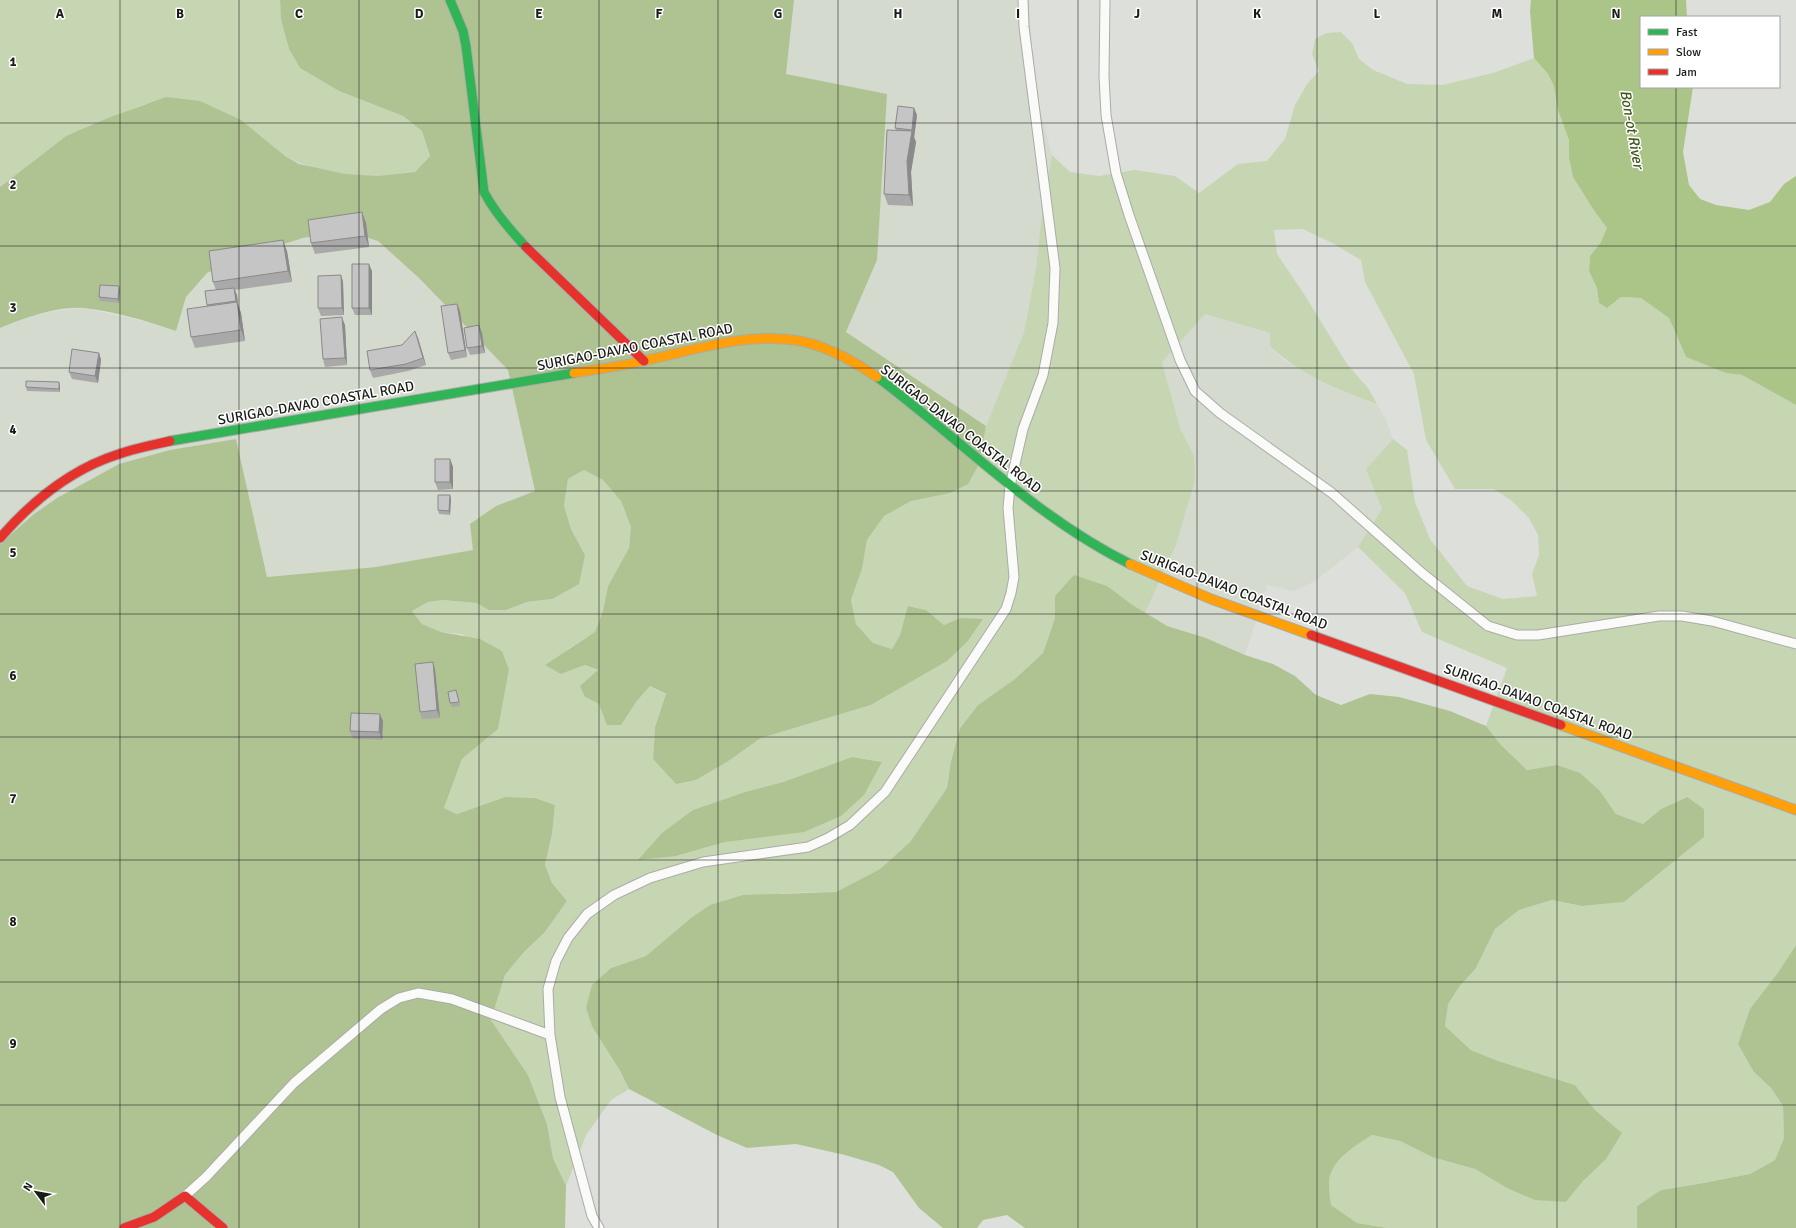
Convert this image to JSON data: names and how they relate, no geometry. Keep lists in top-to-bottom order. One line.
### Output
{"streets":{"main road":["SURIGAO-DAVAO COASTAL ROAD"]},"water":["Bon-ot River"],"legend":["Fast","Slow","Jam"],"north":"top left","grid":{"columns":["A","B","C","D","E","F","G","H","I","J","K","L","M","N"],"rows":["1","2","3","4","5","6","7","8","9"]}}
